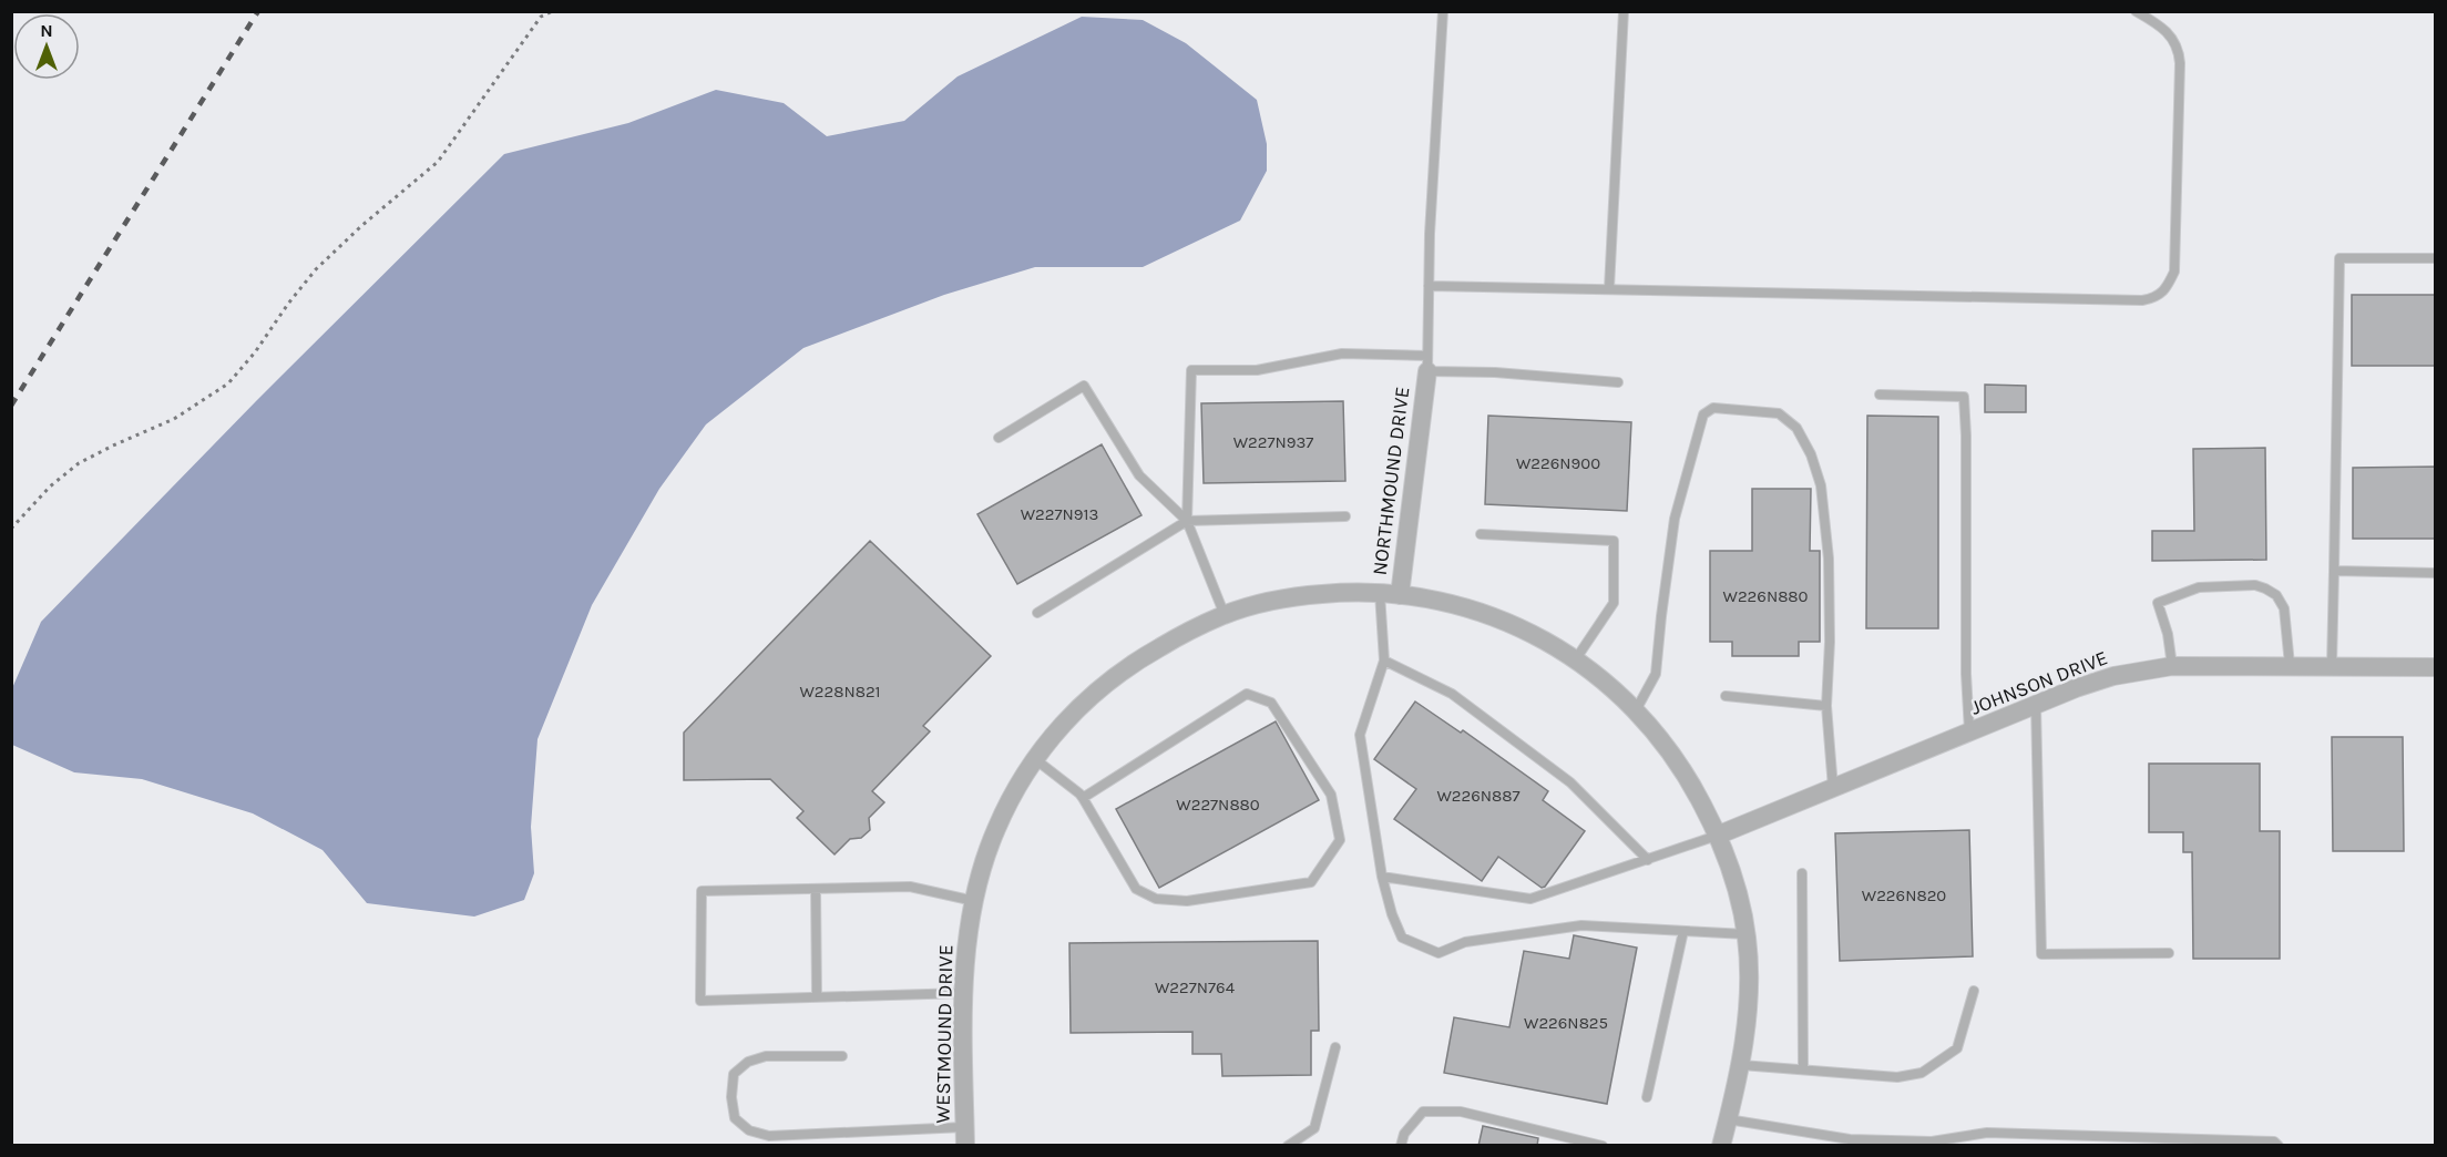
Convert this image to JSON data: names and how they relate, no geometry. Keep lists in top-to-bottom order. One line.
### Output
{"streets":{"street":["NORTHMOUND DRIVE","JOHNSON DRIVE","WESTMOUND DRIVE"]},"crossings":[["NORTHMOUND DRIVE","WESTMOUND DRIVE"],["JOHNSON DRIVE","WESTMOUND DRIVE"]],"house_numbers":["W227N937","W226N900","W227N913","W226N880","W228N821","W226N887","W227N880","W226N820","W227N764","W226N825"],"north":"top"}
